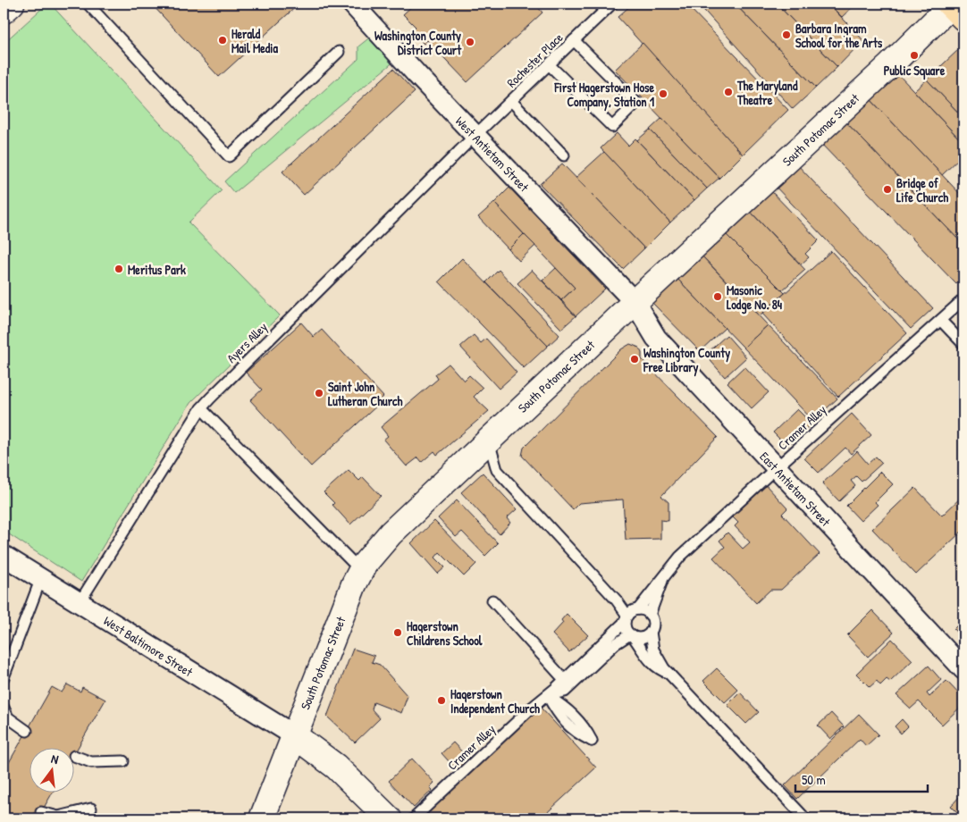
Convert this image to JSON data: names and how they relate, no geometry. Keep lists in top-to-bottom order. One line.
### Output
{"streets":{"main road":["South Potomac Street"],"street":["West Antietam Street","East Antietam Street","West Baltimore Street"],"lane":["Rochester Place","Ayers Alley","Cramer Alley"]},"crossings":[["Rochester Place","West Antietam Street"],["Rochester Place","Ayers Alley"],["South Potomac Street","West Antietam Street"],["South Potomac Street","East Antietam Street"],["South Potomac Street","West Baltimore Street"],["West Antietam Street","Ayers Alley"],["West Antietam Street","East Antietam Street"],["Ayers Alley","West Baltimore Street"],["Cramer Alley","East Antietam Street"]],"places":["Barbara Ingram School for the Arts","Herald Mail Media","Washington County District Court","Public Square","The Maryland Theatre","First Hagerstown Hose Company, Station 1","Bridge of Life Church","Meritus Park","Masonic Lodge No. 84","Washington County Free Library","Saint John Lutheran Church","Hagerstown Childrens School","Hagerstown Independent Church"],"scale_bar":"50 m","north":"top"}
